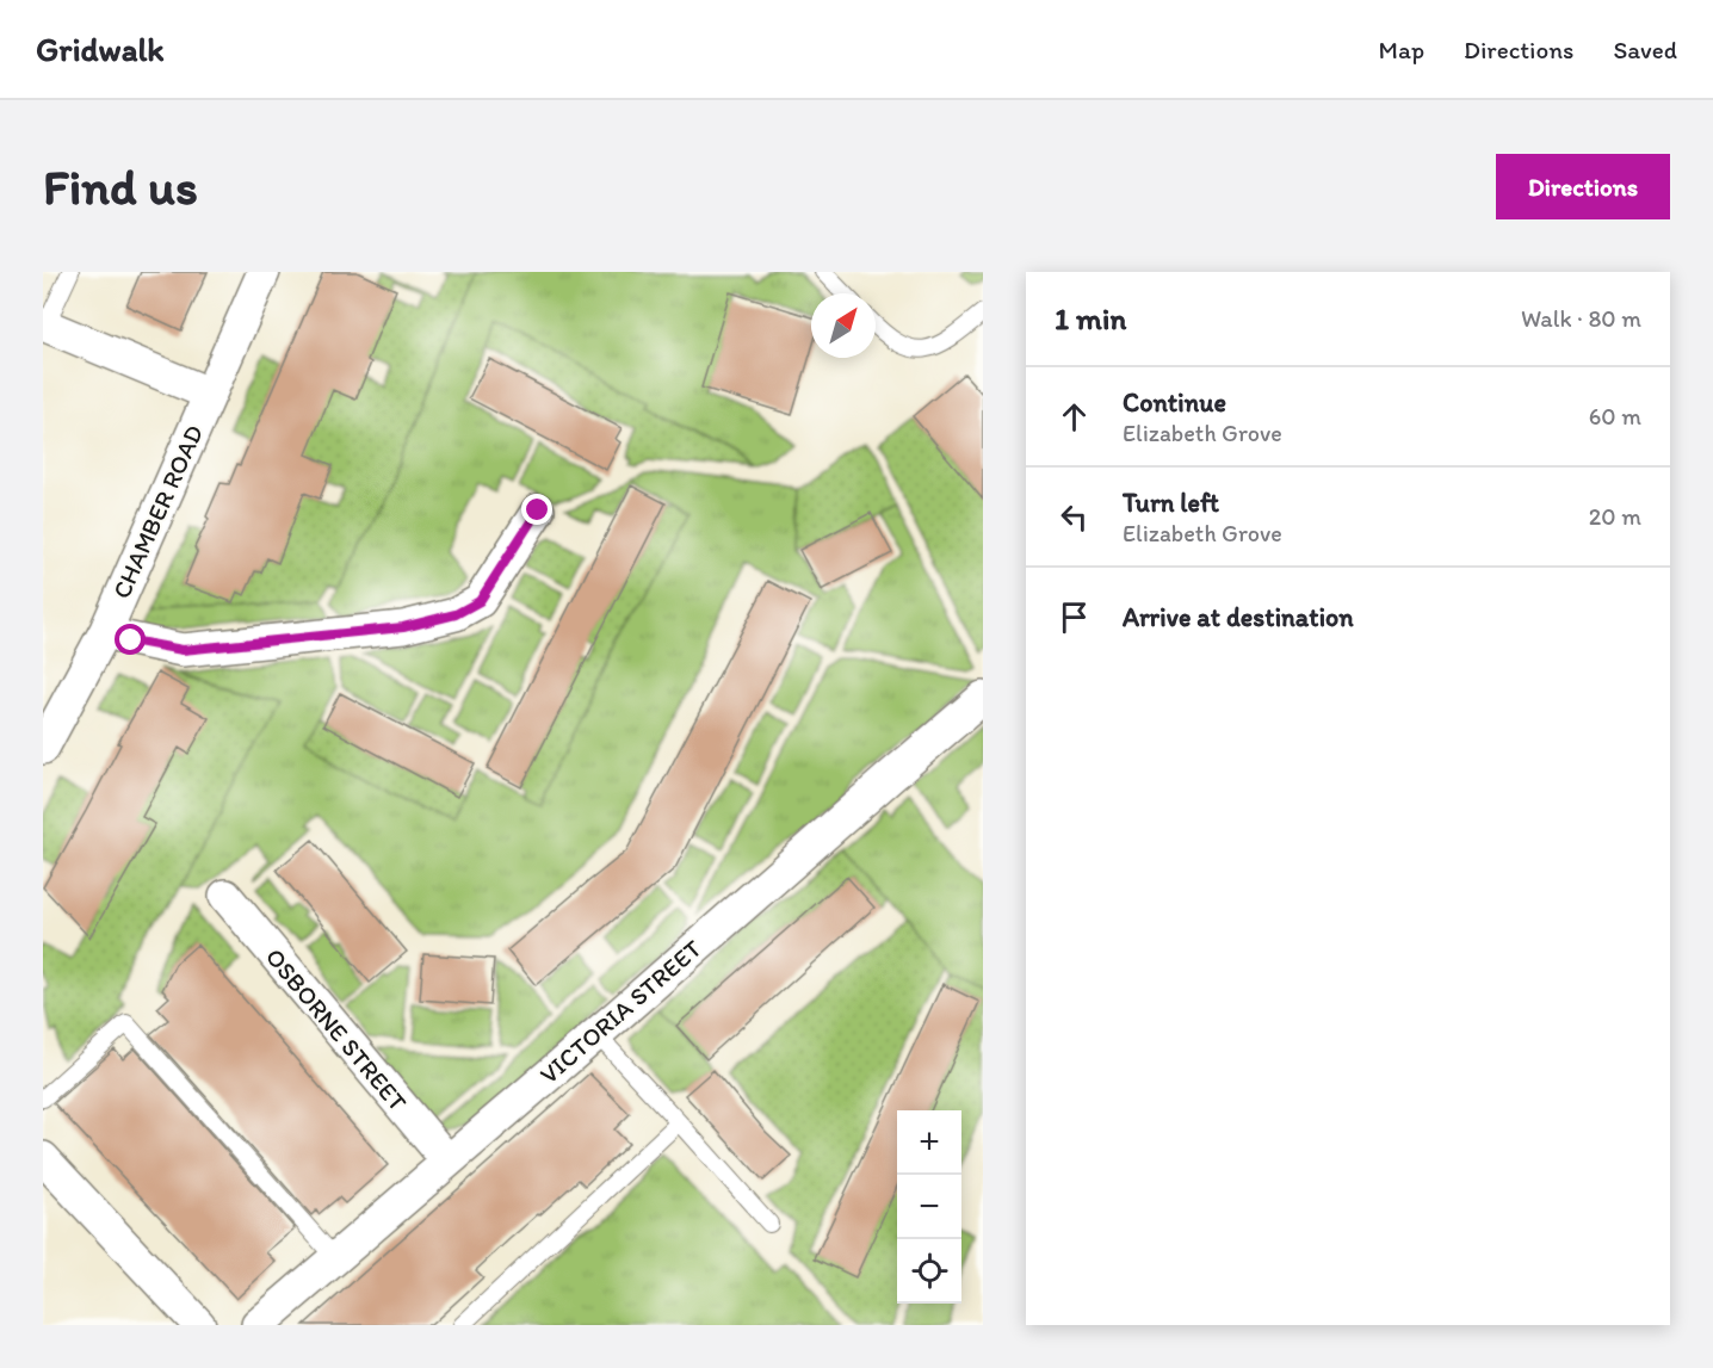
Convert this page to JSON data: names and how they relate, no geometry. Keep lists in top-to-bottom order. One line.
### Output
{"streets":{"street":["CHAMBER ROAD","VICTORIA STREET","OSBORNE STREET"]},"crossings":[["VICTORIA STREET","OSBORNE STREET"]],"north":"top right","page":{"header":"Gridwalk","nav":["Map","Directions","Saved"],"buttons":"Directions","title":"Find us","heading":["1 min","Walk · 80 m"],"list":[["Continue","Elizabeth Grove","60 m"],["Turn left","Elizabeth Grove","20 m"],"Arrive at destination"],"map_buttons":["+","−"]}}
